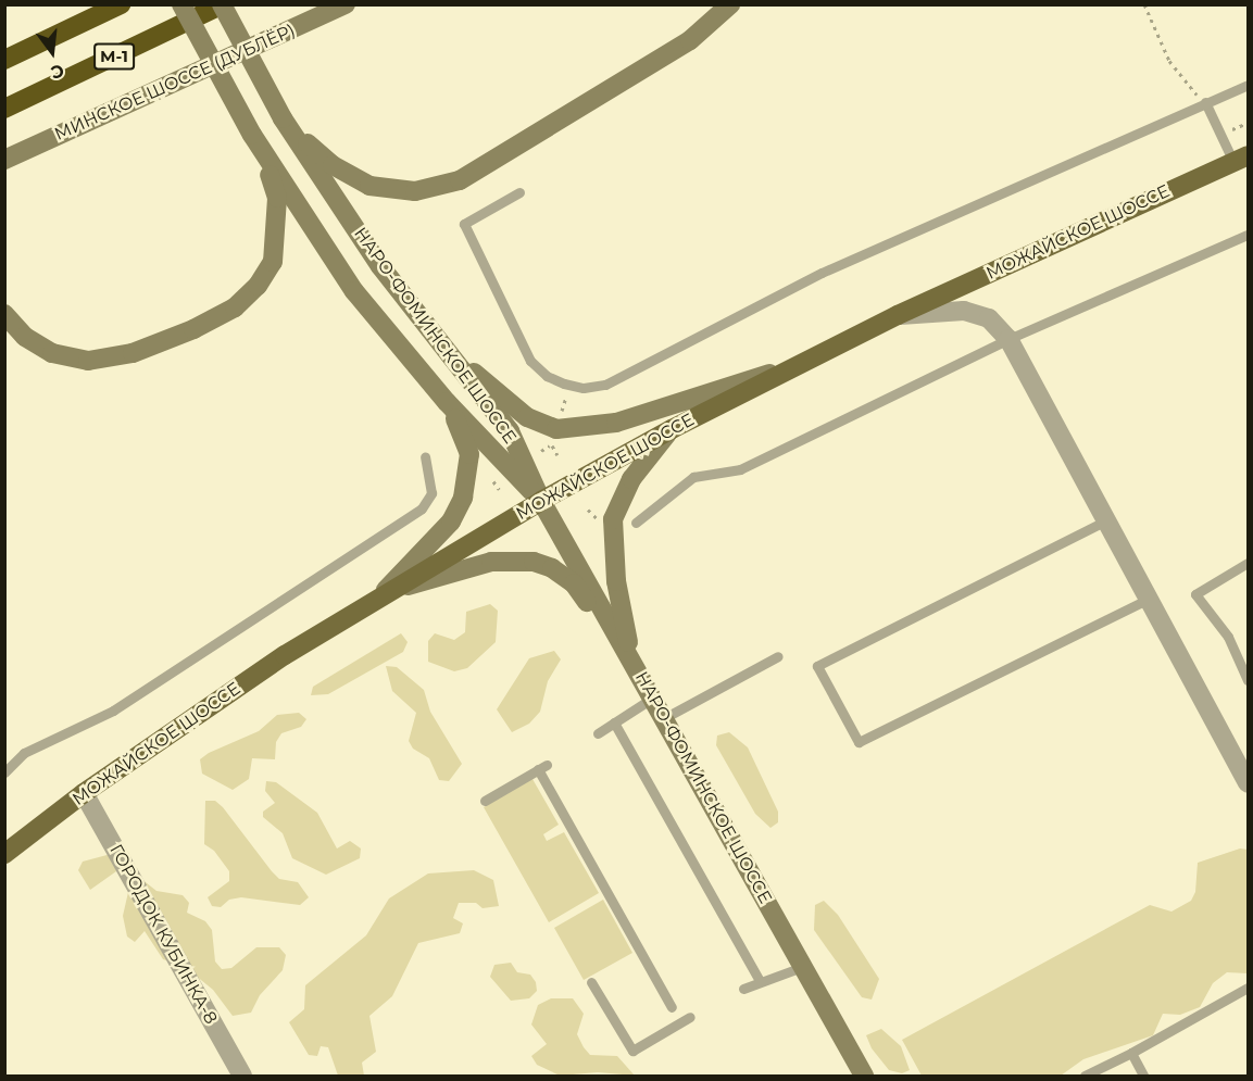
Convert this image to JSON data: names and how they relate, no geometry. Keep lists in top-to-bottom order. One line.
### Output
{"streets":{"highway":["М-1"],"main road":["МИНСКОЕ ШОССЕ (ДУБЛЁР)","МОЖАЙСКОЕ ШОССЕ","НАРО-ФОМИНСКОЕ ШОССЕ"],"street":["ГОРОДОК КУБИНКА-8"]},"crossings":[["М-1","НАРО-ФОМИНСКОЕ ШОССЕ"],["МОЖАЙСКОЕ ШОССЕ","НАРО-ФОМИНСКОЕ ШОССЕ"],["МОЖАЙСКОЕ ШОССЕ","ГОРОДОК КУБИНКА-8"]],"north":"bottom"}
